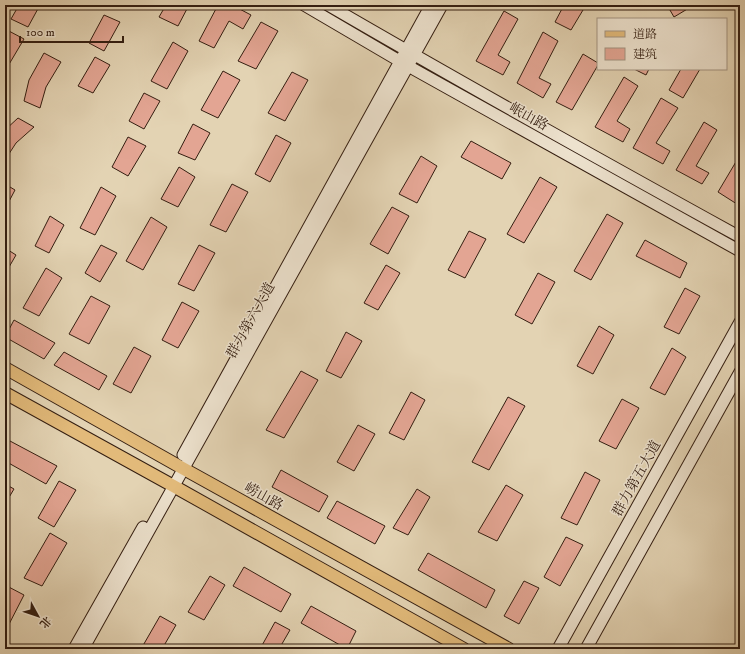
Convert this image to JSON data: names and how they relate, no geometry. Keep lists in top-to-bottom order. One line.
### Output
{"streets":{"main road":["岷山路","群力第六大道","群力第五大道","崂山路"]},"crossings":[["岷山路","群力第六大道"],["群力第六大道","崂山路"]],"legend":["道路","建筑"],"scale_bar":"100 m","north":"bottom right"}
